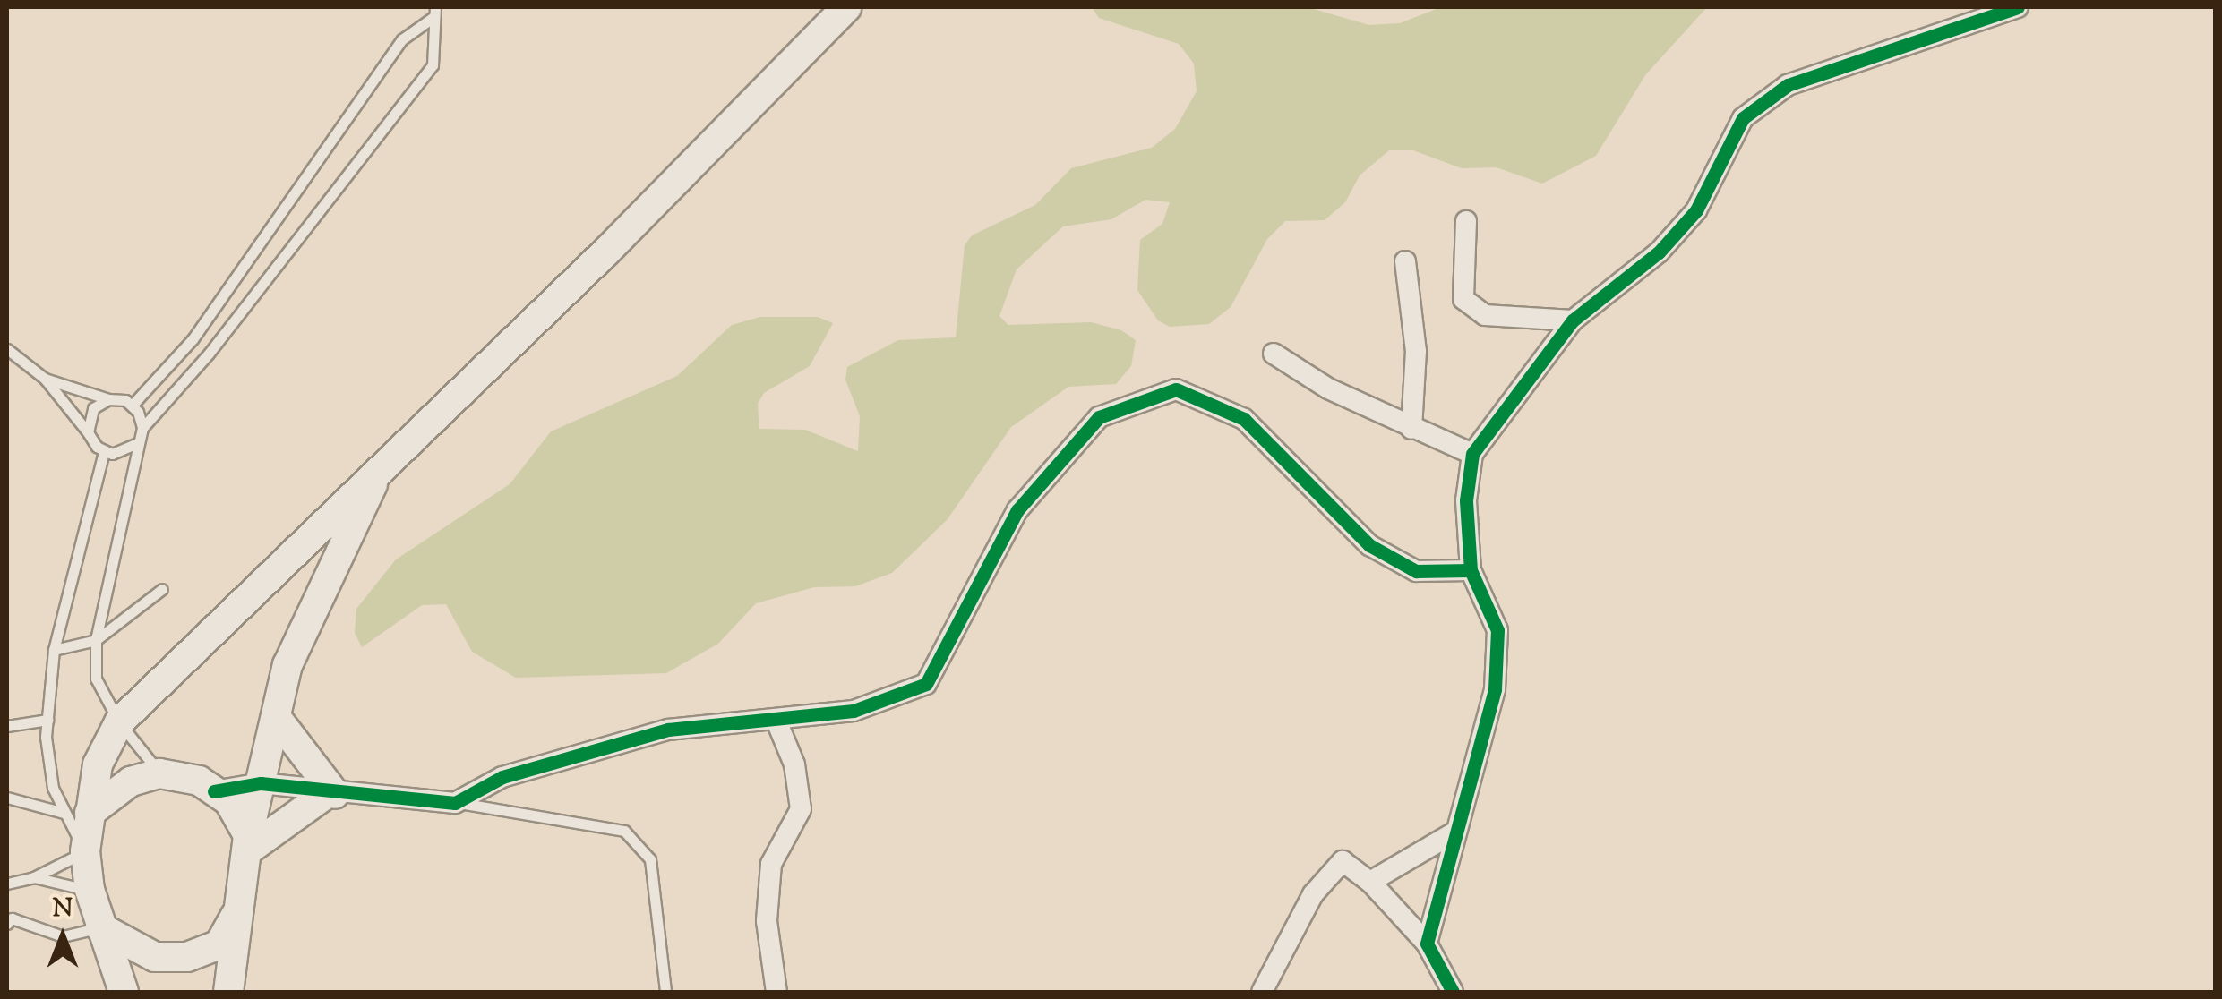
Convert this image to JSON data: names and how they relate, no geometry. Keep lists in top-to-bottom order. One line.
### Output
{"north":"top"}
